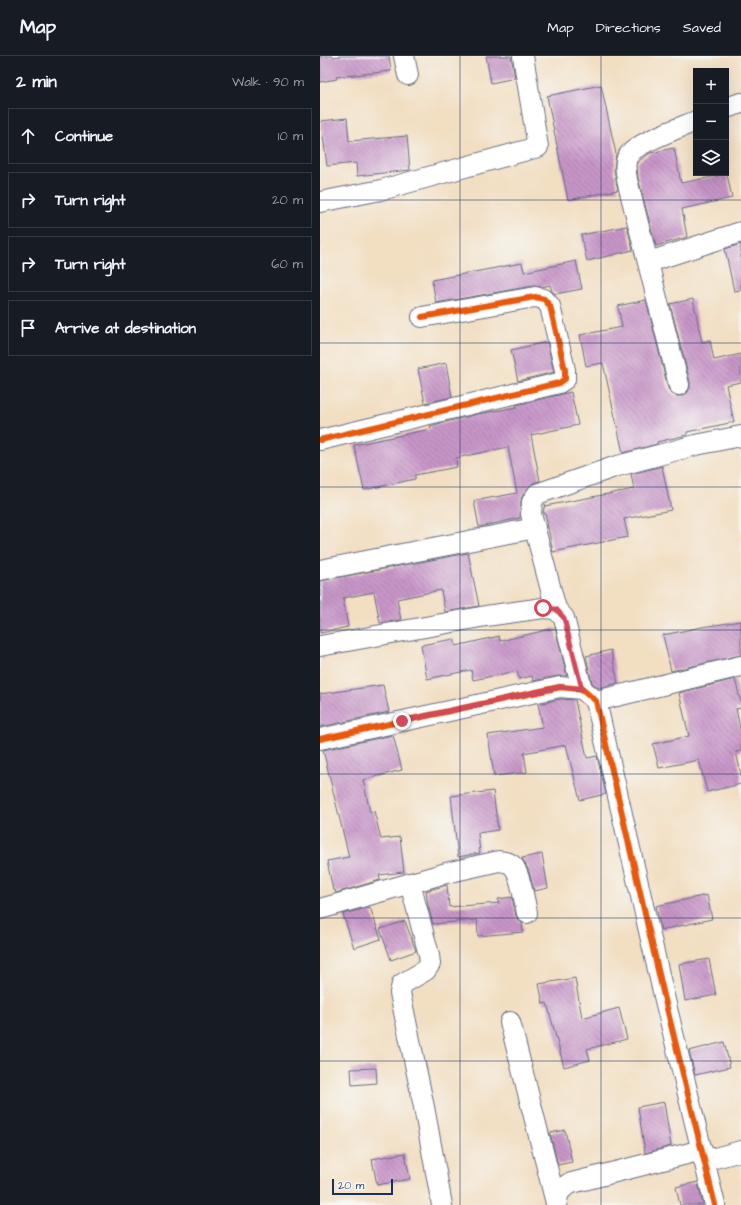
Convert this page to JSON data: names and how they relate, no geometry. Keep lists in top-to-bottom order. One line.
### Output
{"scale_bar":"20 m","page":{"header":"Map","nav":["Map","Directions","Saved"],"heading":["2 min","Walk · 90 m"],"map_buttons":["+","−"],"list":[["Continue","10 m"],["Turn right","20 m"],["Turn right","60 m"],"Arrive at destination"],"scale":"20 m"}}
